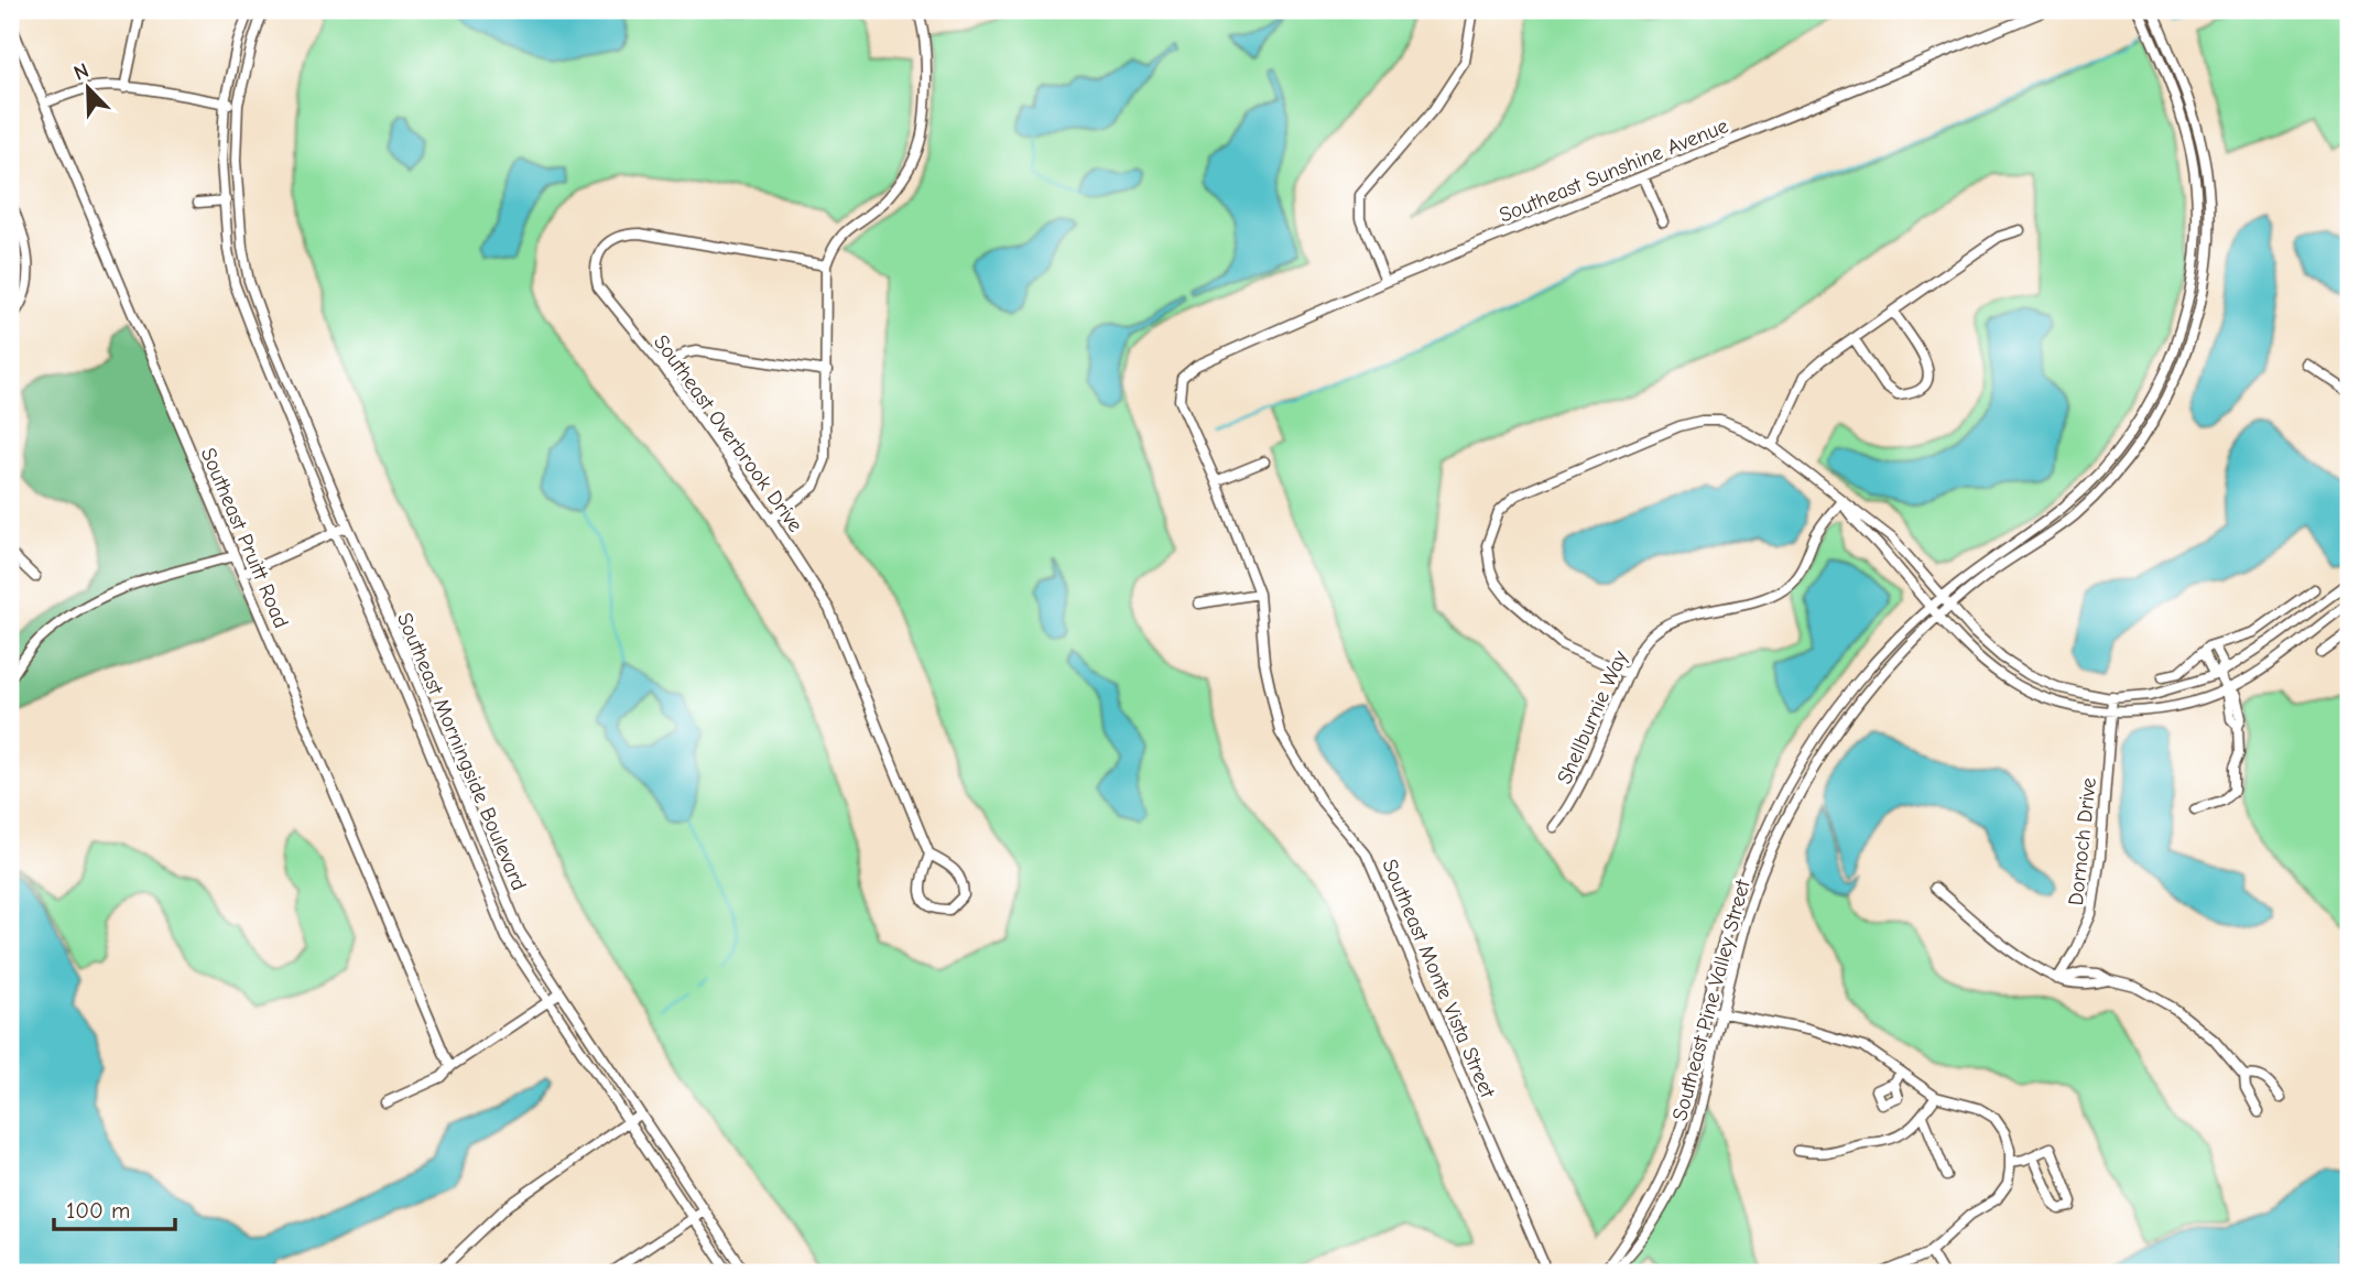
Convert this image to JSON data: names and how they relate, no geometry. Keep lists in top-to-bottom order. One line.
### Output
{"streets":{"street":["Southeast Sunshine Avenue","Southeast Overbrook Drive","Southeast Pruitt Road","Shellburnie Way","Southeast Morningside Boulevard","Dornoch Drive","Southeast Monte Vista Street","Southeast Pine Valley Street"]},"crossings":[["Southeast Sunshine Avenue","Southeast Monte Vista Street"]],"scale_bar":"100 m","north":"top left"}
